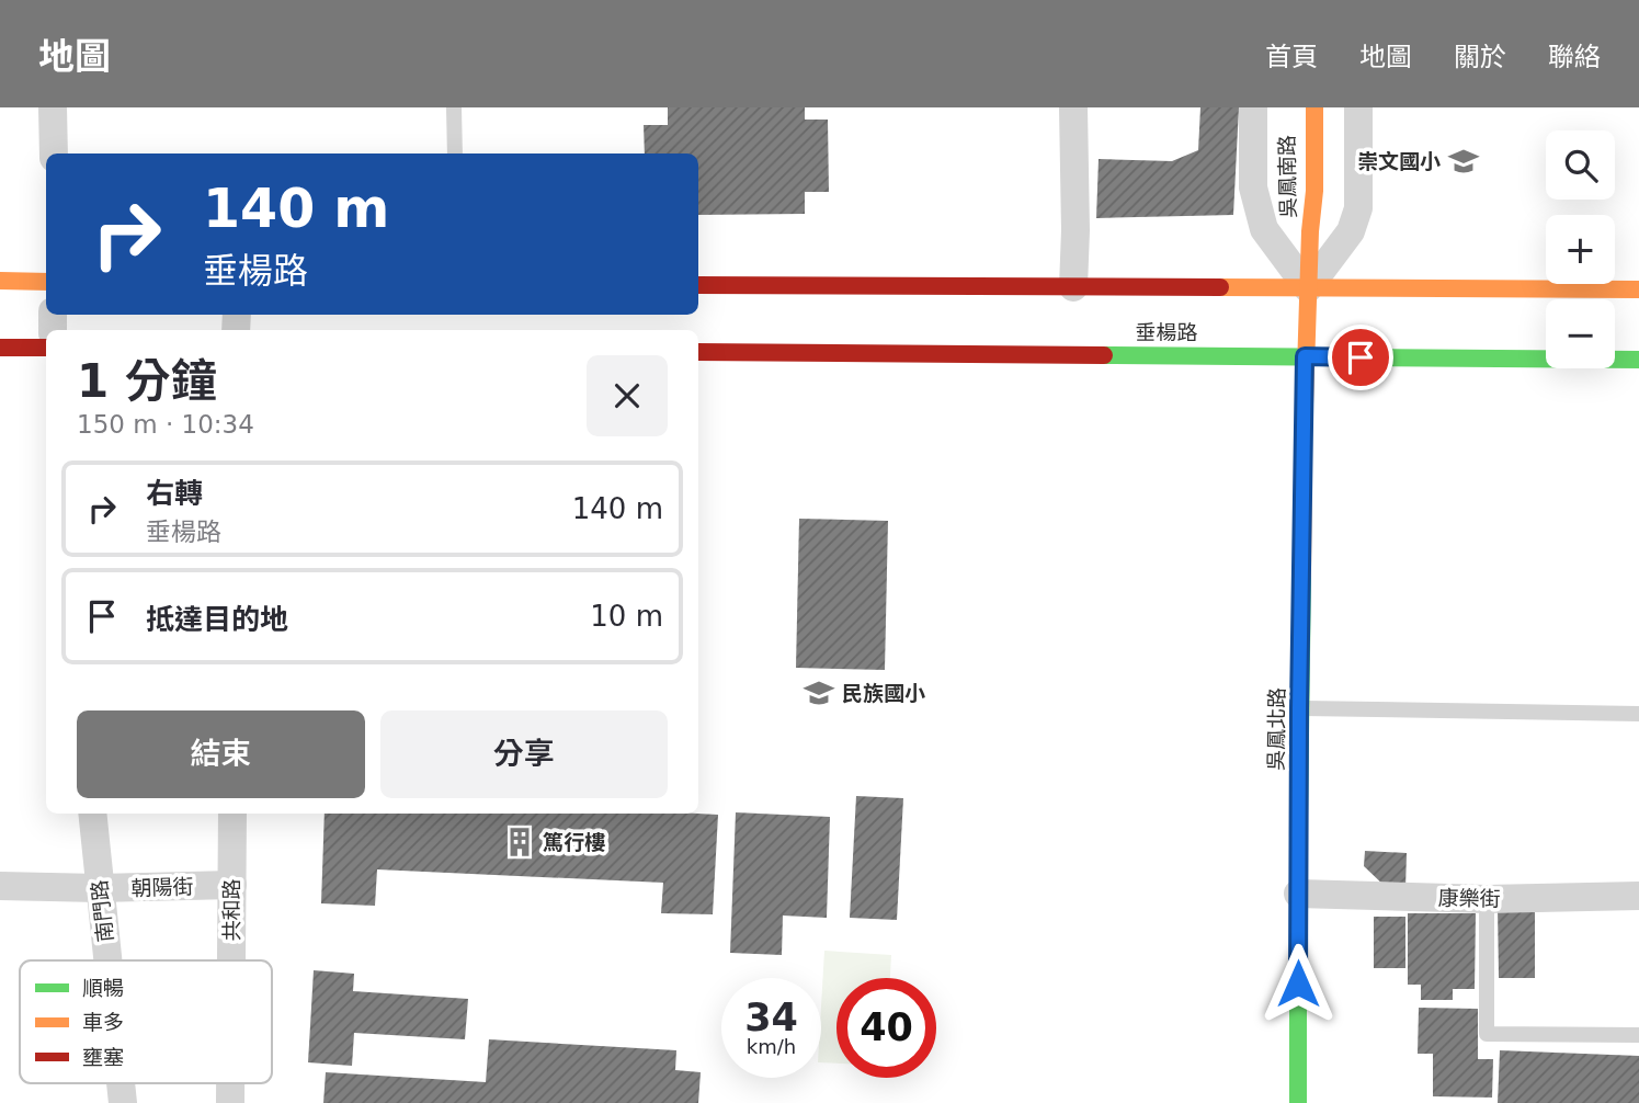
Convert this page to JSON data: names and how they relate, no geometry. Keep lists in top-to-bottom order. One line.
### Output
{"streets":{"street":["吳鳳南路","垂楊路","吳鳳北路","朝陽街","康樂街","共和路","南門路"]},"crossings":[["吳鳳南路","吳鳳北路"],["垂楊路","吳鳳北路"],["吳鳳北路","康樂街"],["朝陽街","共和路"],["朝陽街","南門路"]],"places":{"school or university":["崇文國小","民族國小"],"building":["篤行樓"]},"legend":["順暢","車多","壅塞"],"page":{"header":"地圖","nav":["首頁","地圖","關於","聯絡"],"map_buttons":["+","−"],"turn":["140 m","垂楊路"],"heading":["1 分鐘","150 m · 10:34"],"list":[{"name":"右轉","note":"垂楊路","value":"140 m"},{"name":"抵達目的地","value":"10 m"}],"buttons":["結束","分享"],"speed":"34 km/h","limit":"40"}}
